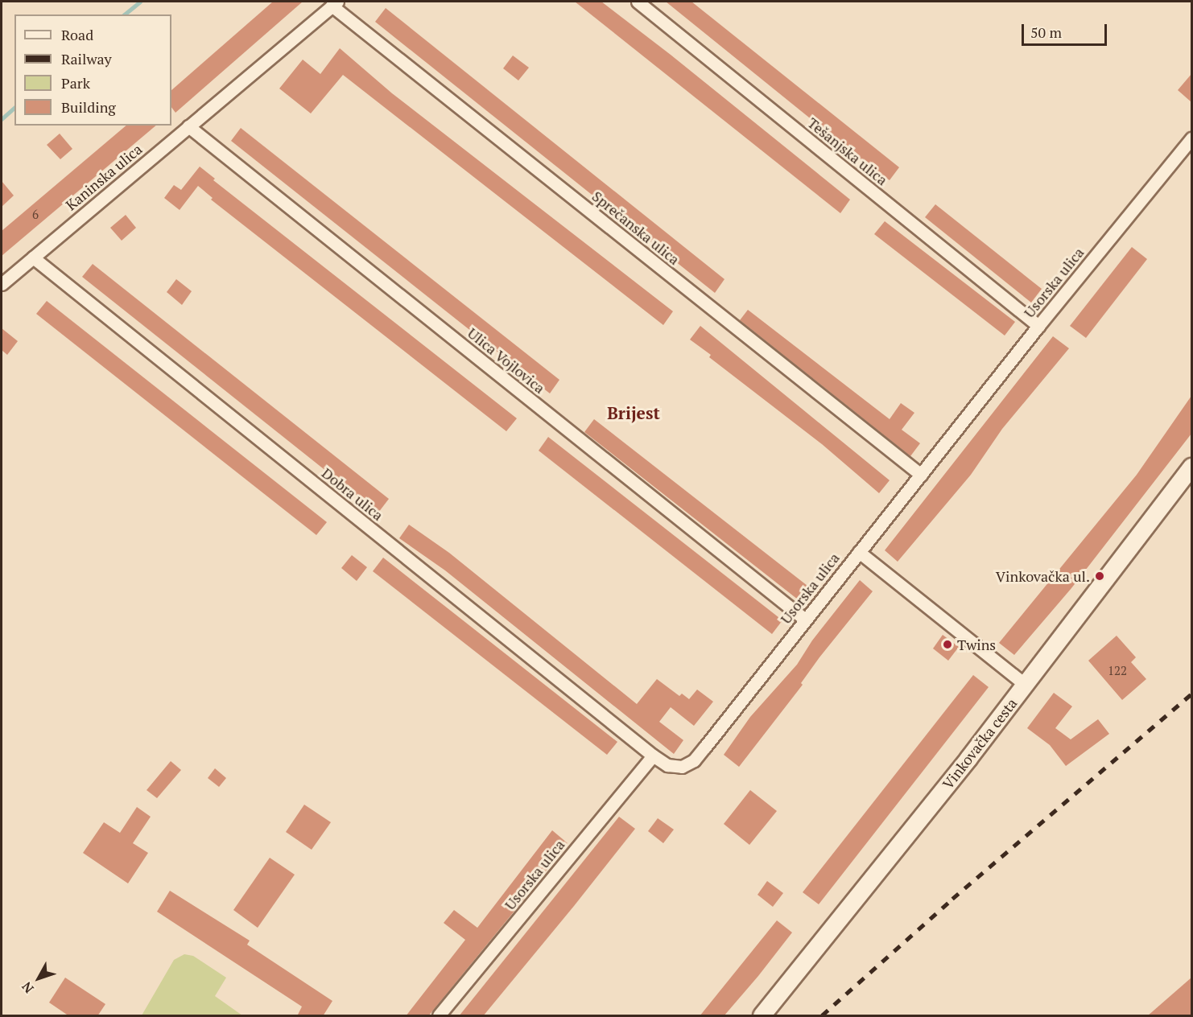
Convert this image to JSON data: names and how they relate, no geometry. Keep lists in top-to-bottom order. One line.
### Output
{"streets":{"main road":["Vinkovačka cesta"],"street":["Tešanjska ulica","Kaninska ulica","Sprečanska ulica","Usorska ulica","Ulica Vojlovica","Dobra ulica"]},"crossings":[["Tešanjska ulica","Usorska ulica"],["Kaninska ulica","Sprečanska ulica"],["Kaninska ulica","Ulica Vojlovica"],["Kaninska ulica","Dobra ulica"],["Sprečanska ulica","Usorska ulica"],["Usorska ulica","Ulica Vojlovica"],["Usorska ulica","Dobra ulica"]],"districts":["Brijest"],"places":["Vinkovačka ul.","Twins"],"house_numbers":["6","122"],"legend":["Road","Railway","Park","Building"],"scale_bar":"50 m","north":"bottom left"}
